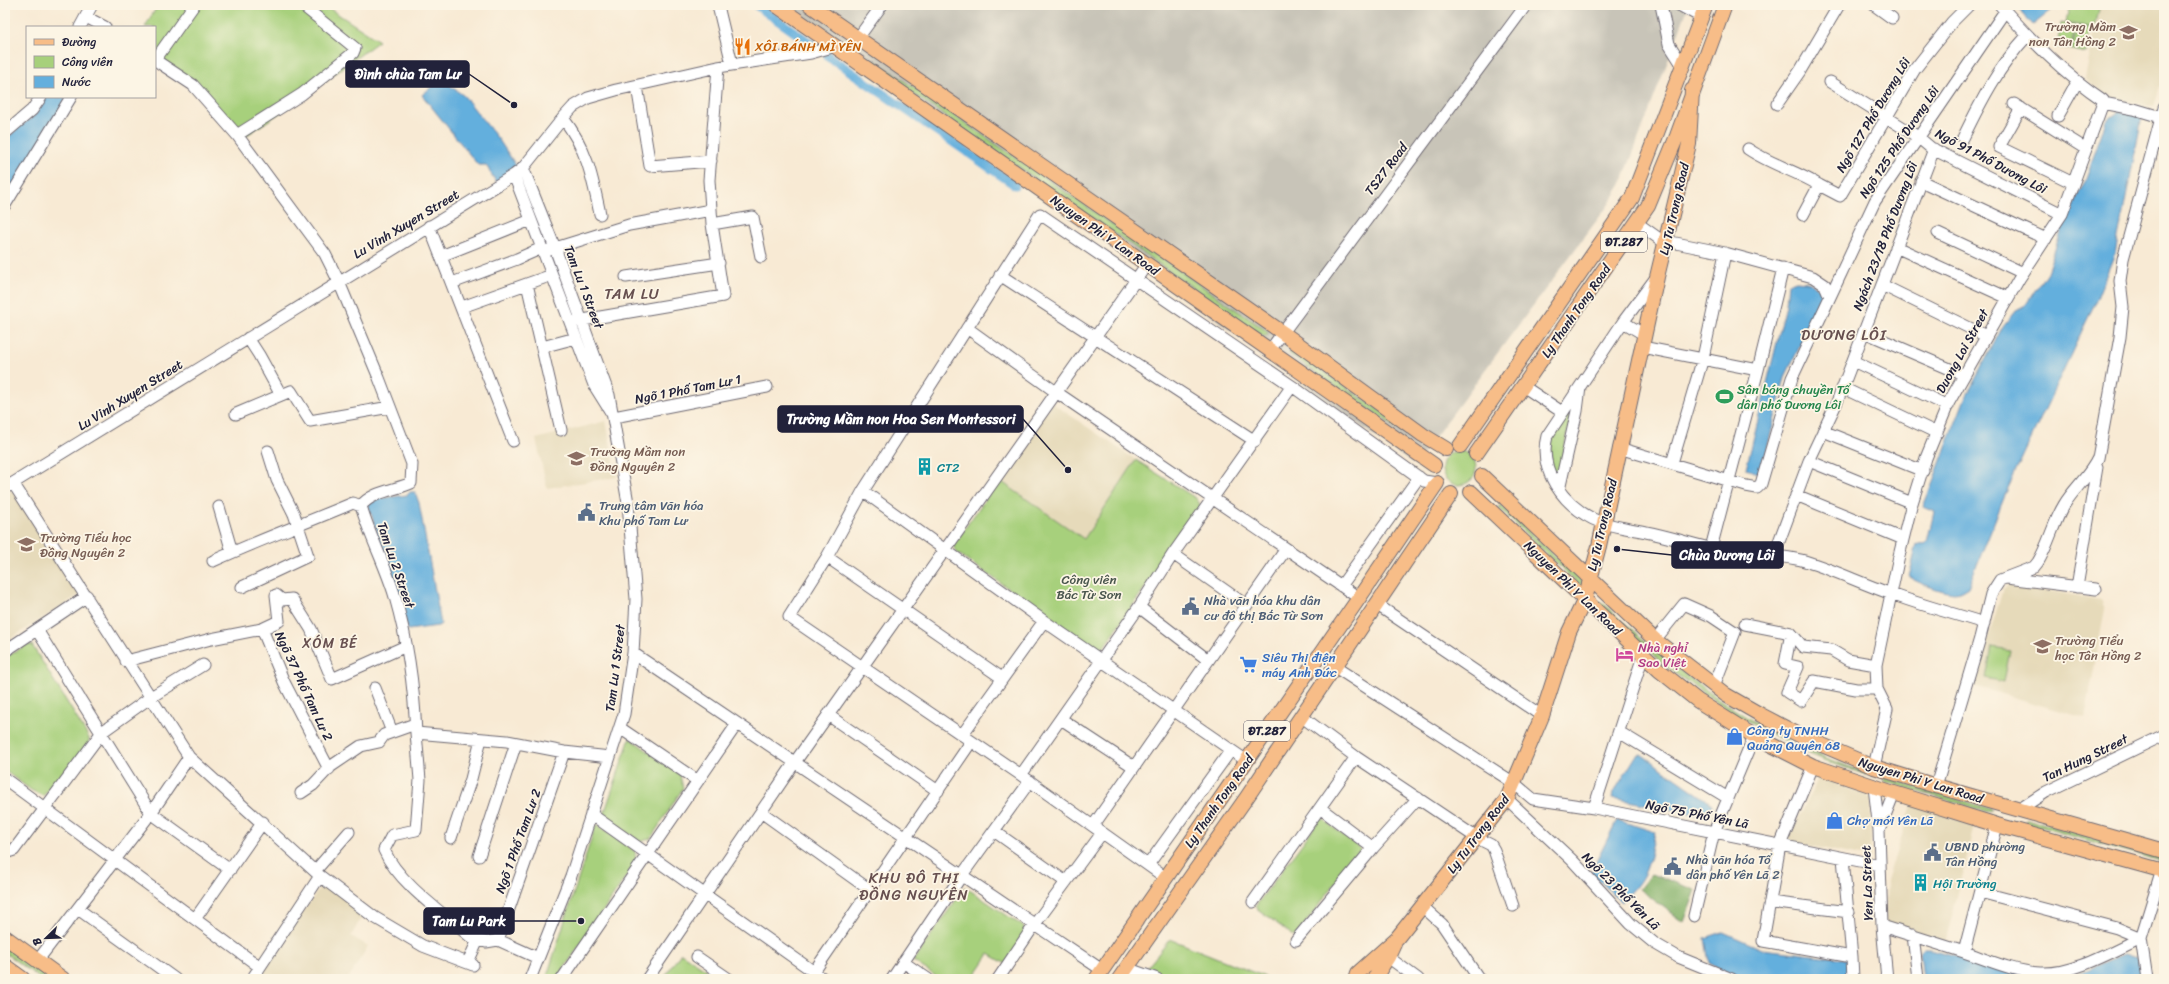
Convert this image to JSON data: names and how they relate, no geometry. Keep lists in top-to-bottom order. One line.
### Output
{"streets":{"main road":["Ly Tu Trong Road","Nguyen Phi Y Lan Road","ĐT.287","Ly Thanh Tong Road"],"street":["Ngõ 127 Phố Dương Lôi","Ngõ 125 Phố Dương Lôi","Ngõ 91 Phố Dương Lôi","TS27 Road","Lu Vinh Xuyen Street","Ngách 23/18 Phố Dương Lôi","Tam Lu 1 Street","Duong Loi Street","Ngõ 1 Phố Tam Lư 1","Tam Lu 2 Street","Ngõ 37 Phố Tam Lư 2","Tan Hung Street","Ngõ 75 Phố Yên Lã","Ngõ 1 Phố Tam Lư 2","Yen La Street","Ngõ 23 Phố Yên Lã"]},"crossings":[["Ngõ 127 Phố Dương Lôi","Ngõ 91 Phố Dương Lôi"],["Ngõ 125 Phố Dương Lôi","Ngõ 91 Phố Dương Lôi"],["Ngõ 91 Phố Dương Lôi","Ngách 23/18 Phố Dương Lôi"],["Ngõ 91 Phố Dương Lôi","Duong Loi Street"],["TS27 Road","Nguyen Phi Y Lan Road"],["Ly Tu Trong Road","Nguyen Phi Y Lan Road"],["Ly Tu Trong Road","Ly Thanh Tong Road"],["Ly Tu Trong Road","Ngõ 75 Phố Yên Lã"],["Ly Tu Trong Road","Ngõ 23 Phố Yên Lã"],["Lu Vinh Xuyen Street","Nguyen Phi Y Lan Road"],["Lu Vinh Xuyen Street","Tam Lu 1 Street"],["Nguyen Phi Y Lan Road","Ly Thanh Tong Road"],["Nguyen Phi Y Lan Road","Duong Loi Street"],["Nguyen Phi Y Lan Road","Tan Hung Street"],["Nguyen Phi Y Lan Road","Yen La Street"],["Tam Lu 1 Street","Ngõ 1 Phố Tam Lư 1"],["Ly Thanh Tong Road","Ngõ 75 Phố Yên Lã"],["Tam Lu 2 Street","Ngõ 37 Phố Tam Lư 2"],["Ngõ 75 Phố Yên Lã","Yen La Street"]],"districts":["TAM LU","DƯƠNG LÔI","XÓM BÉ","KHU ĐÔ THỊ ĐỒNG NGUYÊN"],"parks":["Công viên Bắc Từ Sơn"],"places":{"school or university":["Trường Mầm non Tân Hồng 2","Trường Mầm non Đồng Nguyên 2","Trường Tiểu học Đồng Nguyên 2","Trường Tiểu học Tân Hồng 2"],"restaurant":["XÔI BÁNH MÌ YÊN"],"other":["Đình chùa Tam Lư","Trường Mầm non Hoa Sen Montessori","Chùa Dương Lôi","Tam Lu Park"],"sports":["Sân bóng chuyền Tổ dân phố Dương Lôi"],"building":["CT2","Hội Trường"],"public building":["Trung tâm Văn hóa Khu phố Tam Lư","Nhà văn hóa khu dân cư đô thị Bắc Từ Sơn","UBND phường Tân Hồng","Nhà văn hóa Tổ dân phố Yên Lã 2"],"hotel":["Nhà nghỉ Sao Việt"],"supermarket":["Siêu Thị điện máy Anh Đức"],"shop":["Công ty TNHH Quảng Quyên 68","Chợ mới Yên Lã"]},"legend":["Đường","Công viên","Nước"],"north":"bottom left"}
